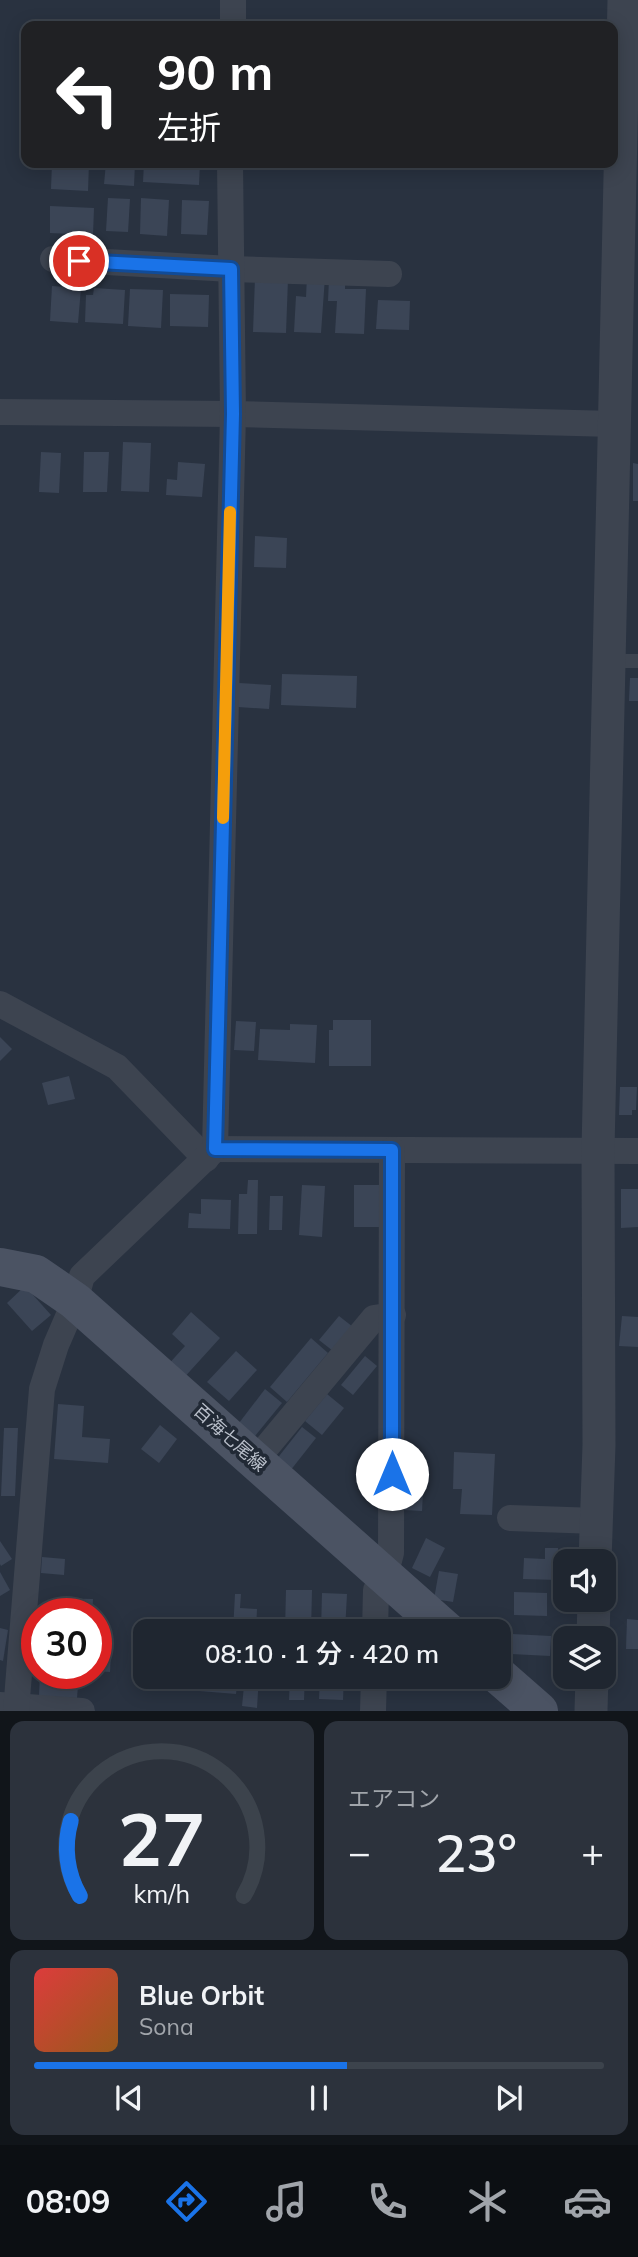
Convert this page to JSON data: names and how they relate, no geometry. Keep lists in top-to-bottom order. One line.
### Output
{"streets":{"main road":["百海七尾線"]},"page":{"turn":["90 m","左折"],"limit":"30","trip":"08:10 · 1 分 · 420 m","tile":"エアコン","heat":["−","23°","+"],"song":["Blue Orbit","Sona"],"tabs":"08:09","gauge":["27","km/h"]}}
